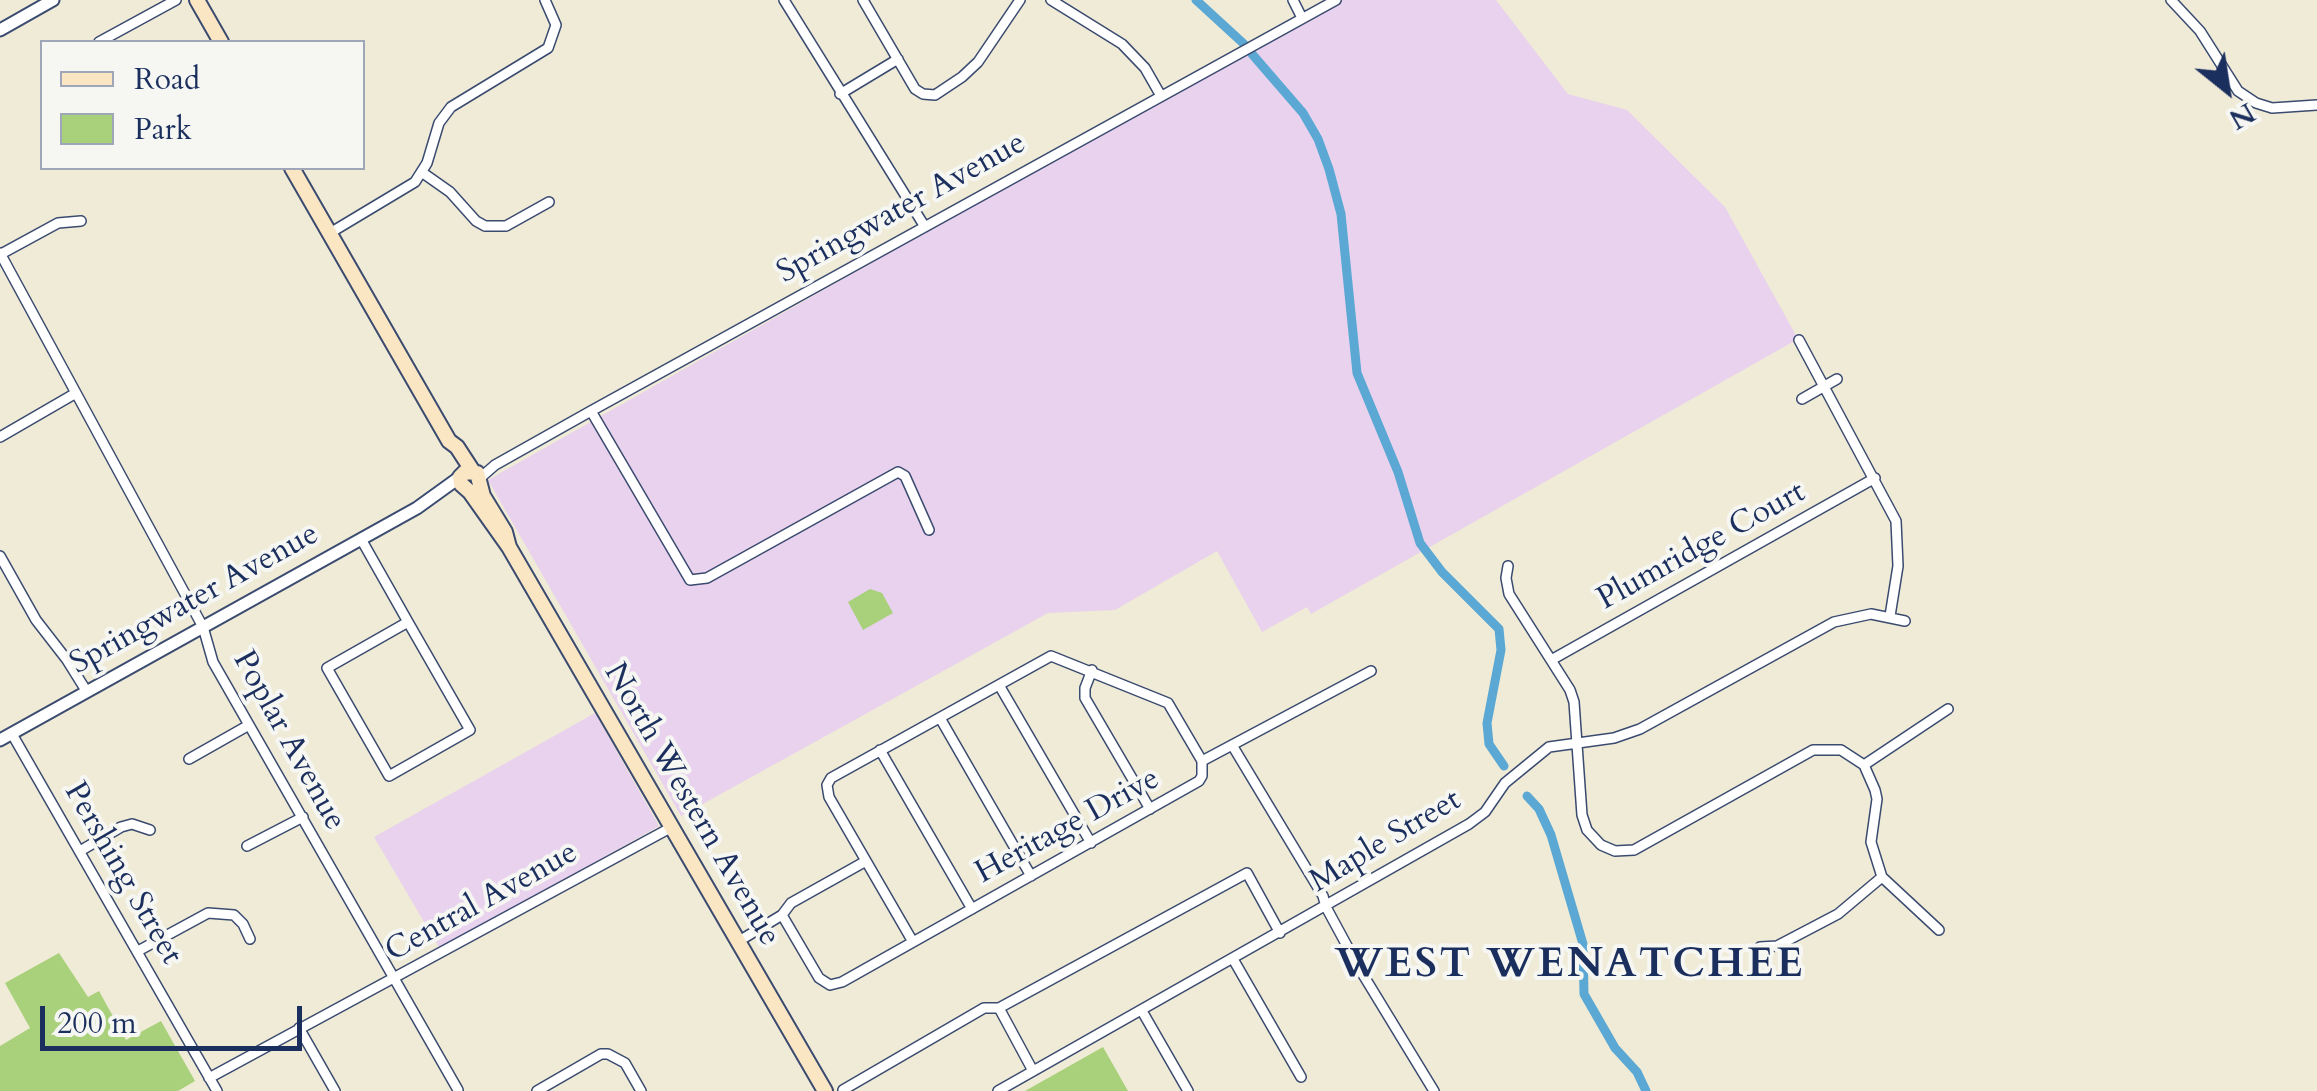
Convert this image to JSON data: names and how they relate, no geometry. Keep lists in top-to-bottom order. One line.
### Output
{"streets":{"main road":["North Western Avenue"],"street":["Springwater Avenue","Plumridge Court","Poplar Avenue","Heritage Drive","Maple Street","Pershing Street","Central Avenue"]},"crossings":[["Springwater Avenue","Poplar Avenue"],["Springwater Avenue","North Western Avenue"],["Springwater Avenue","Pershing Street"],["Poplar Avenue","Central Avenue"],["North Western Avenue","Central Avenue"],["Pershing Street","Central Avenue"]],"districts":["WEST WENATCHEE"],"legend":["Road","Park"],"scale_bar":"200 m","north":"bottom right"}
